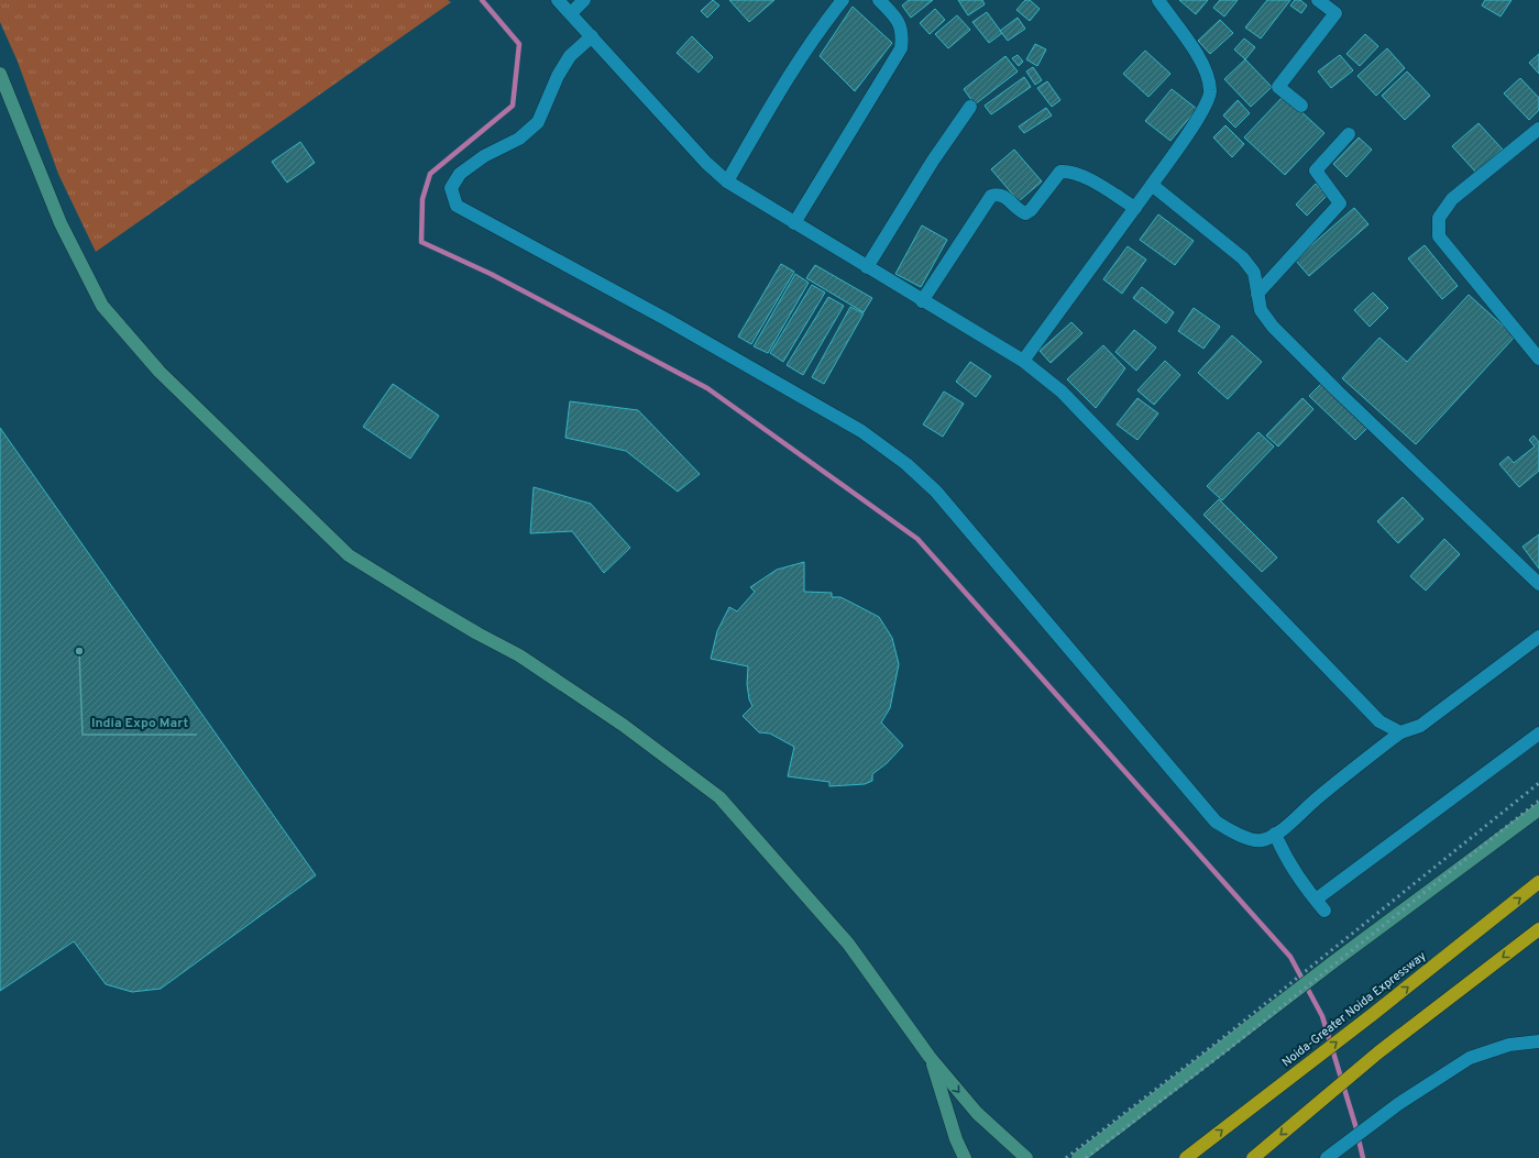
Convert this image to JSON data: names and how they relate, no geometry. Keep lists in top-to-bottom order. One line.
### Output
{"streets":{"highway":["Noida-Greater Noida Expressway"]},"places":["India Expo Mart"]}
